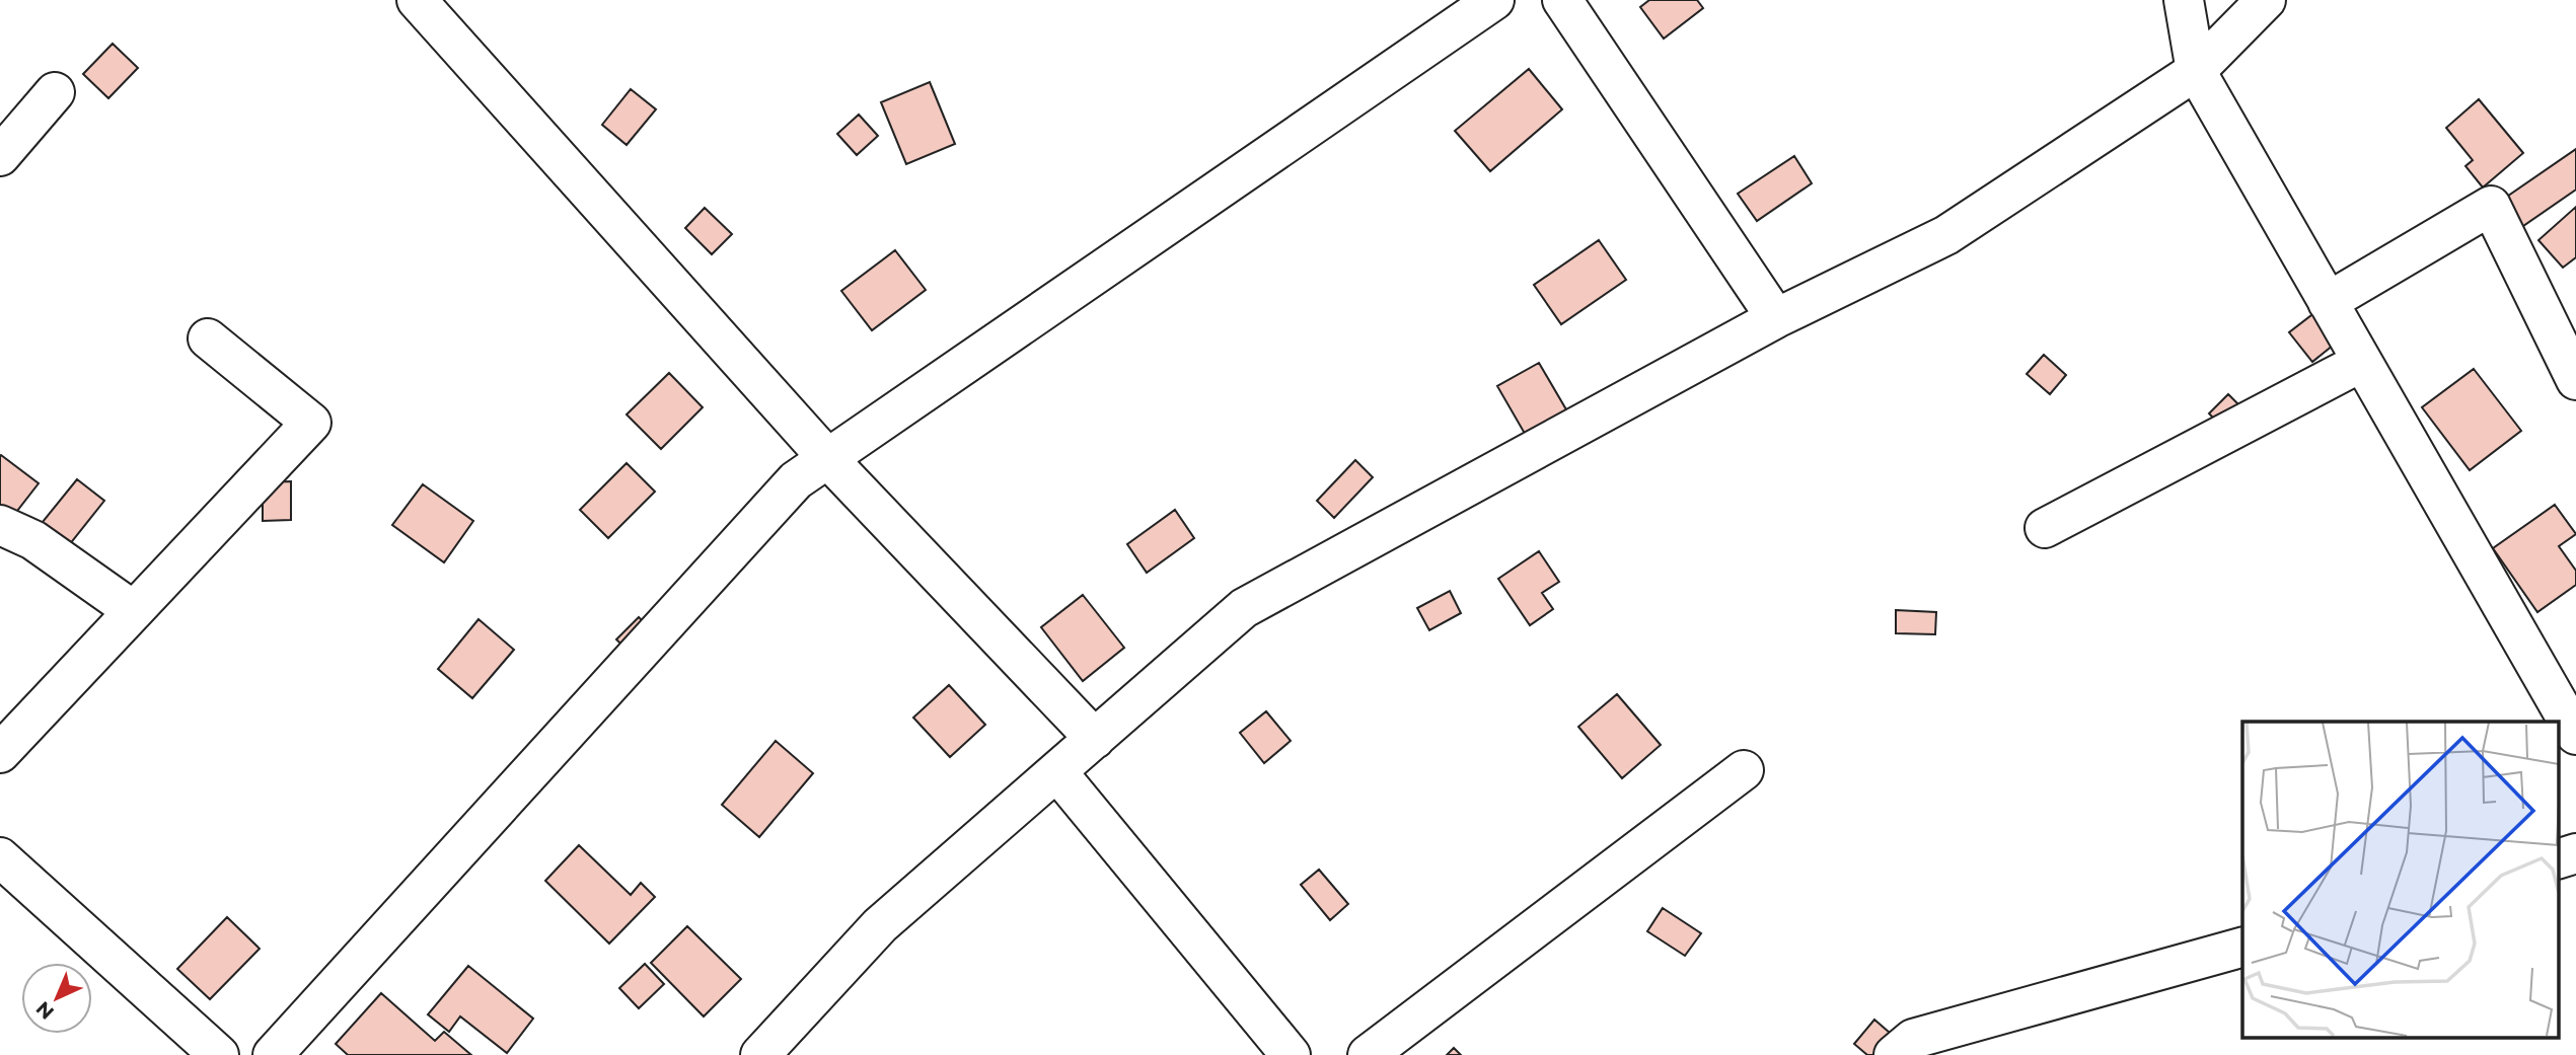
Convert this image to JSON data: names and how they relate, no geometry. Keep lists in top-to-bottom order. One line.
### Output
{"north":"bottom left"}
